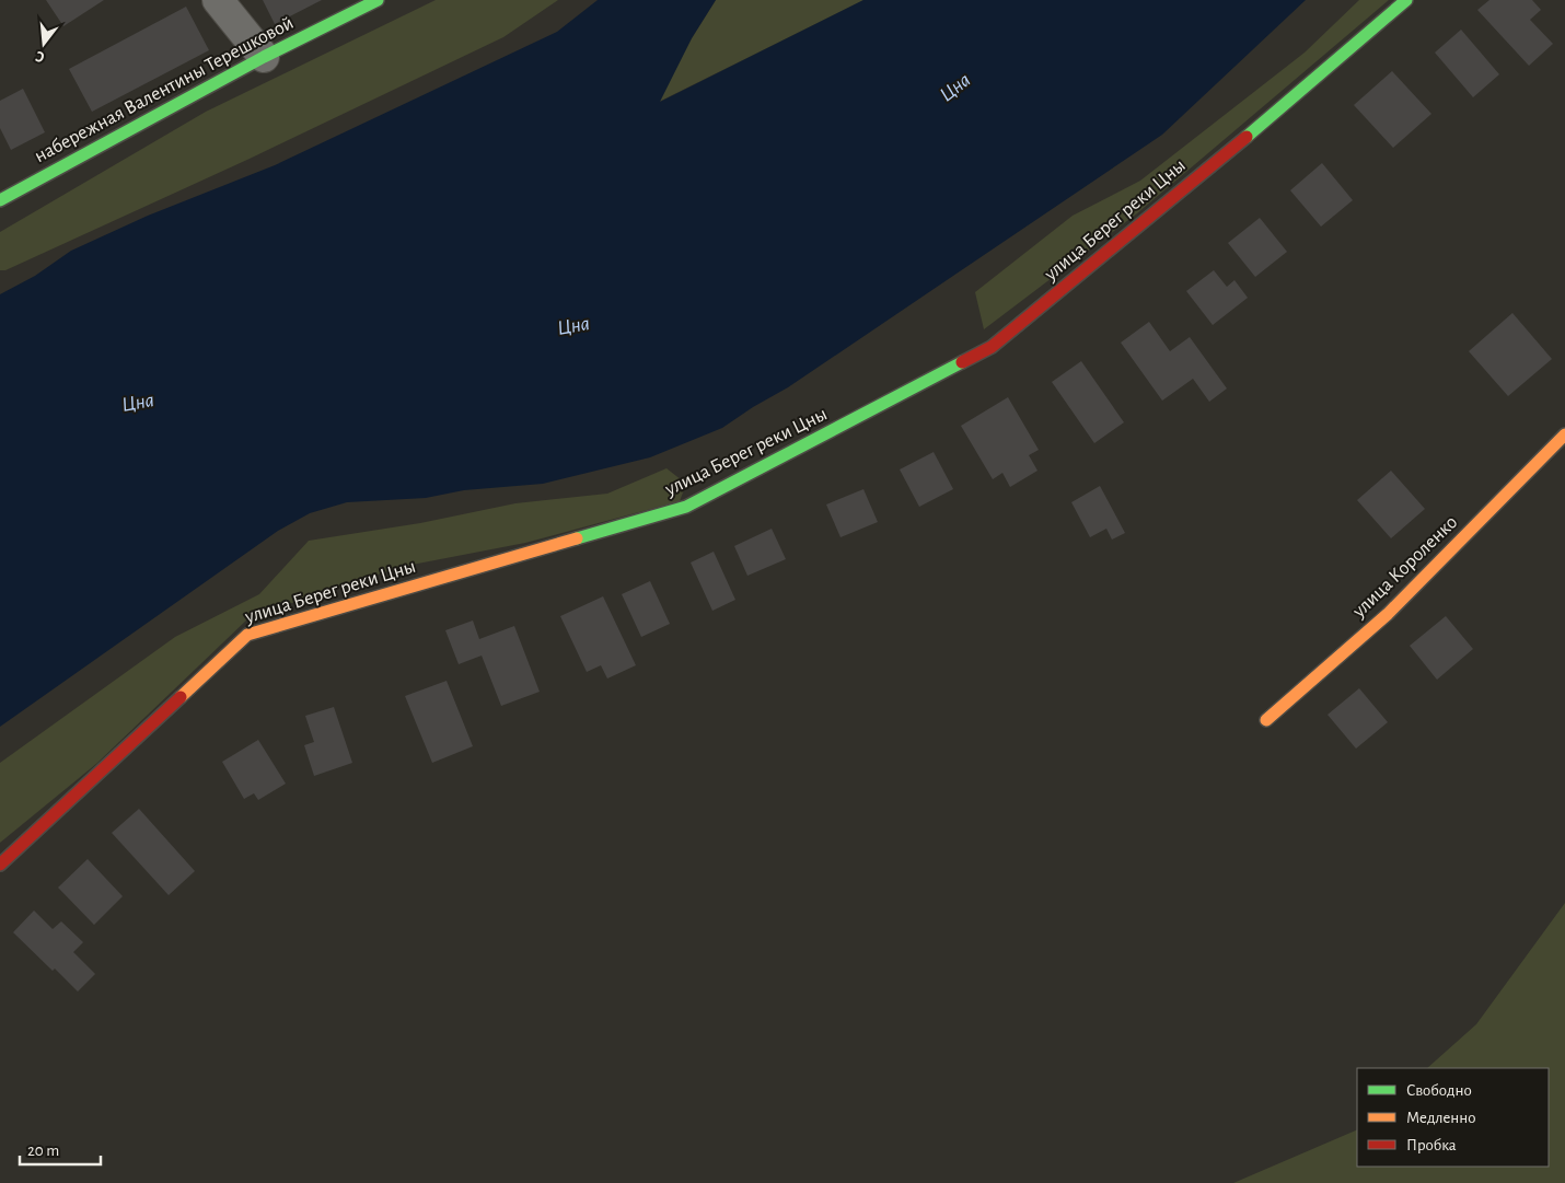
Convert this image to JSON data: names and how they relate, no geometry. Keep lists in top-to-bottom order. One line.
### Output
{"streets":{"street":["набережная Валентины Терешковой","улица Берег реки Цны","улица Короленко"]},"water":["Цна"],"legend":["Свободно","Медленно","Пробка"],"scale_bar":"20 m","north":"bottom"}
